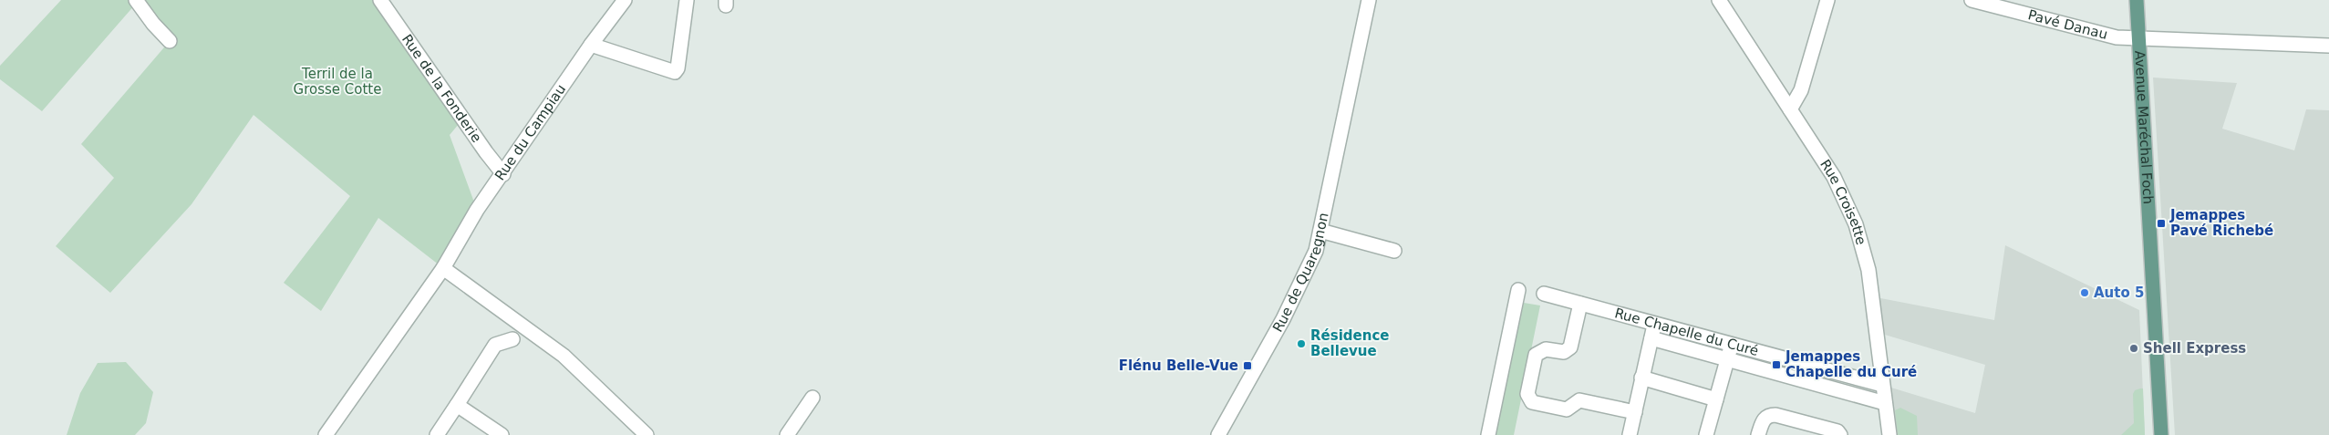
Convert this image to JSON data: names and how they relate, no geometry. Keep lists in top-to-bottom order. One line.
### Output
{"streets":{"main road":["Avenue Maréchal Foch"],"street":["Pavé Danau","Rue de la Fonderie","Rue du Campiau","Rue Croisette","Rue de Quaregnon","Rue Chapelle du Curé"]},"crossings":[["Pavé Danau","Avenue Maréchal Foch"],["Rue de la Fonderie","Rue du Campiau"],["Rue Croisette","Rue Chapelle du Curé"]],"parks":["Terril de la Grosse Cotte"],"places":{"transit":["Jemappes Pavé Richebé","Jemappes Chapelle du Curé","Flénu Belle-Vue"],"other":["Auto 5","Résidence Bellevue","Shell Express"]}}
